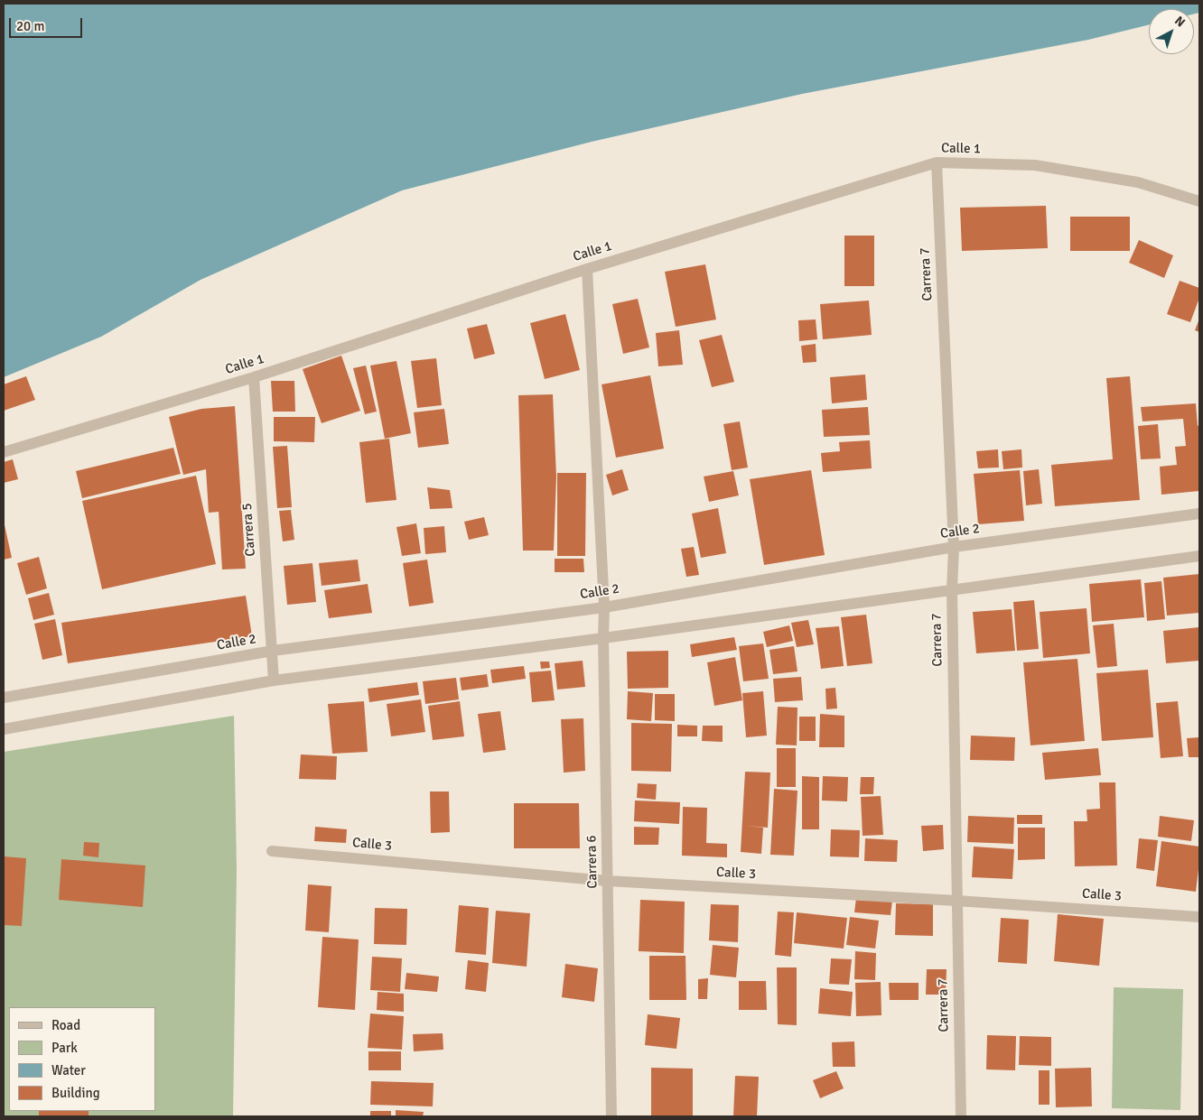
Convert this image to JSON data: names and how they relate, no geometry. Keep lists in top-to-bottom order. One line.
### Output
{"streets":{"street":["Calle 1","Carrera 7","Carrera 5","Calle 2","Calle 3","Carrera 6"]},"crossings":[["Calle 1","Carrera 7"],["Calle 1","Carrera 5"],["Calle 1","Carrera 6"],["Carrera 7","Calle 2"],["Carrera 7","Calle 3"],["Carrera 5","Calle 2"],["Calle 2","Carrera 6"],["Calle 3","Carrera 6"]],"legend":["Road","Park","Water","Building"],"scale_bar":"20 m","north":"top right"}
